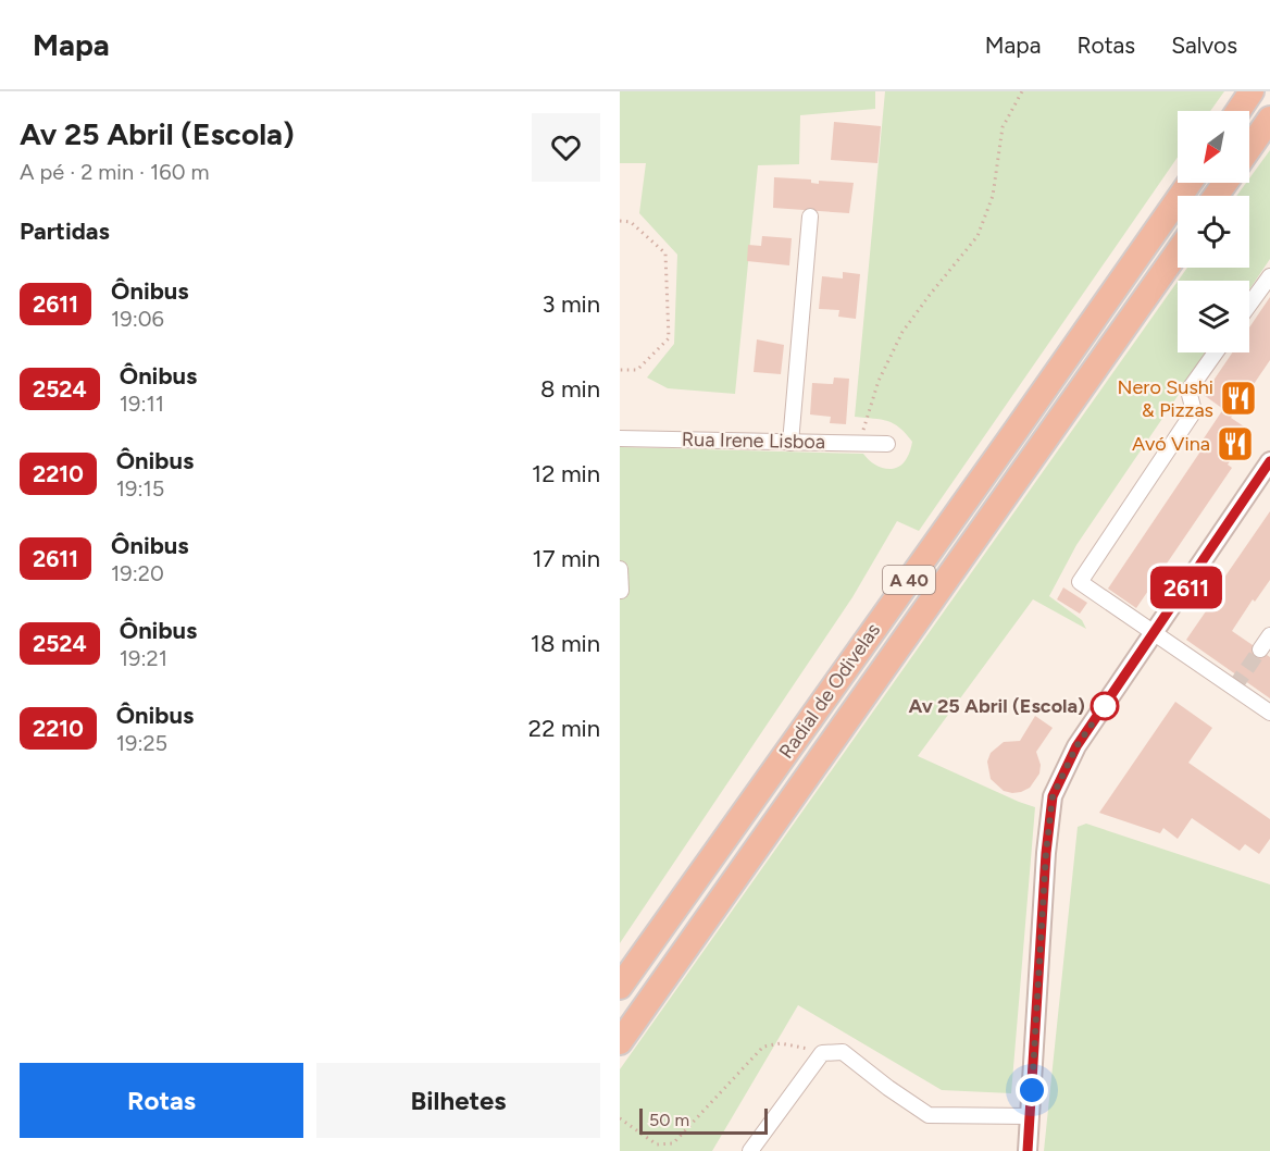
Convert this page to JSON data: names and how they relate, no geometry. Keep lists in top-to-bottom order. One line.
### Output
{"streets":{"highway":["A 40","Radial de Odivelas"],"street":["Rua Irene Lisboa"]},"places":{"restaurant":["Nero Sushi & Pizzas","Avó Vina"],"other":["Av 25 Abril (Escola)"]},"lines":["bus line 2611"],"scale_bar":"50 m","north":"bottom left","page":{"header":"Mapa","nav":["Mapa","Rotas","Salvos"],"heading":[["Av 25 Abril (Escola)","A pé · 2 min · 160 m"],"Partidas"],"on_map":"2611","list":[{"mark":"2611","name":"Ônibus","note":"19:06","value":"3 min"},{"mark":"2524","name":"Ônibus","note":"19:11","value":"8 min"},{"mark":"2210","name":"Ônibus","note":"19:15","value":"12 min"},{"mark":"2611","name":"Ônibus","note":"19:20","value":"17 min"},{"mark":"2524","name":"Ônibus","note":"19:21","value":"18 min"},{"mark":"2210","name":"Ônibus","note":"19:25","value":"22 min"}],"buttons":["Rotas","Bilhetes"],"scale":"50 m"}}
